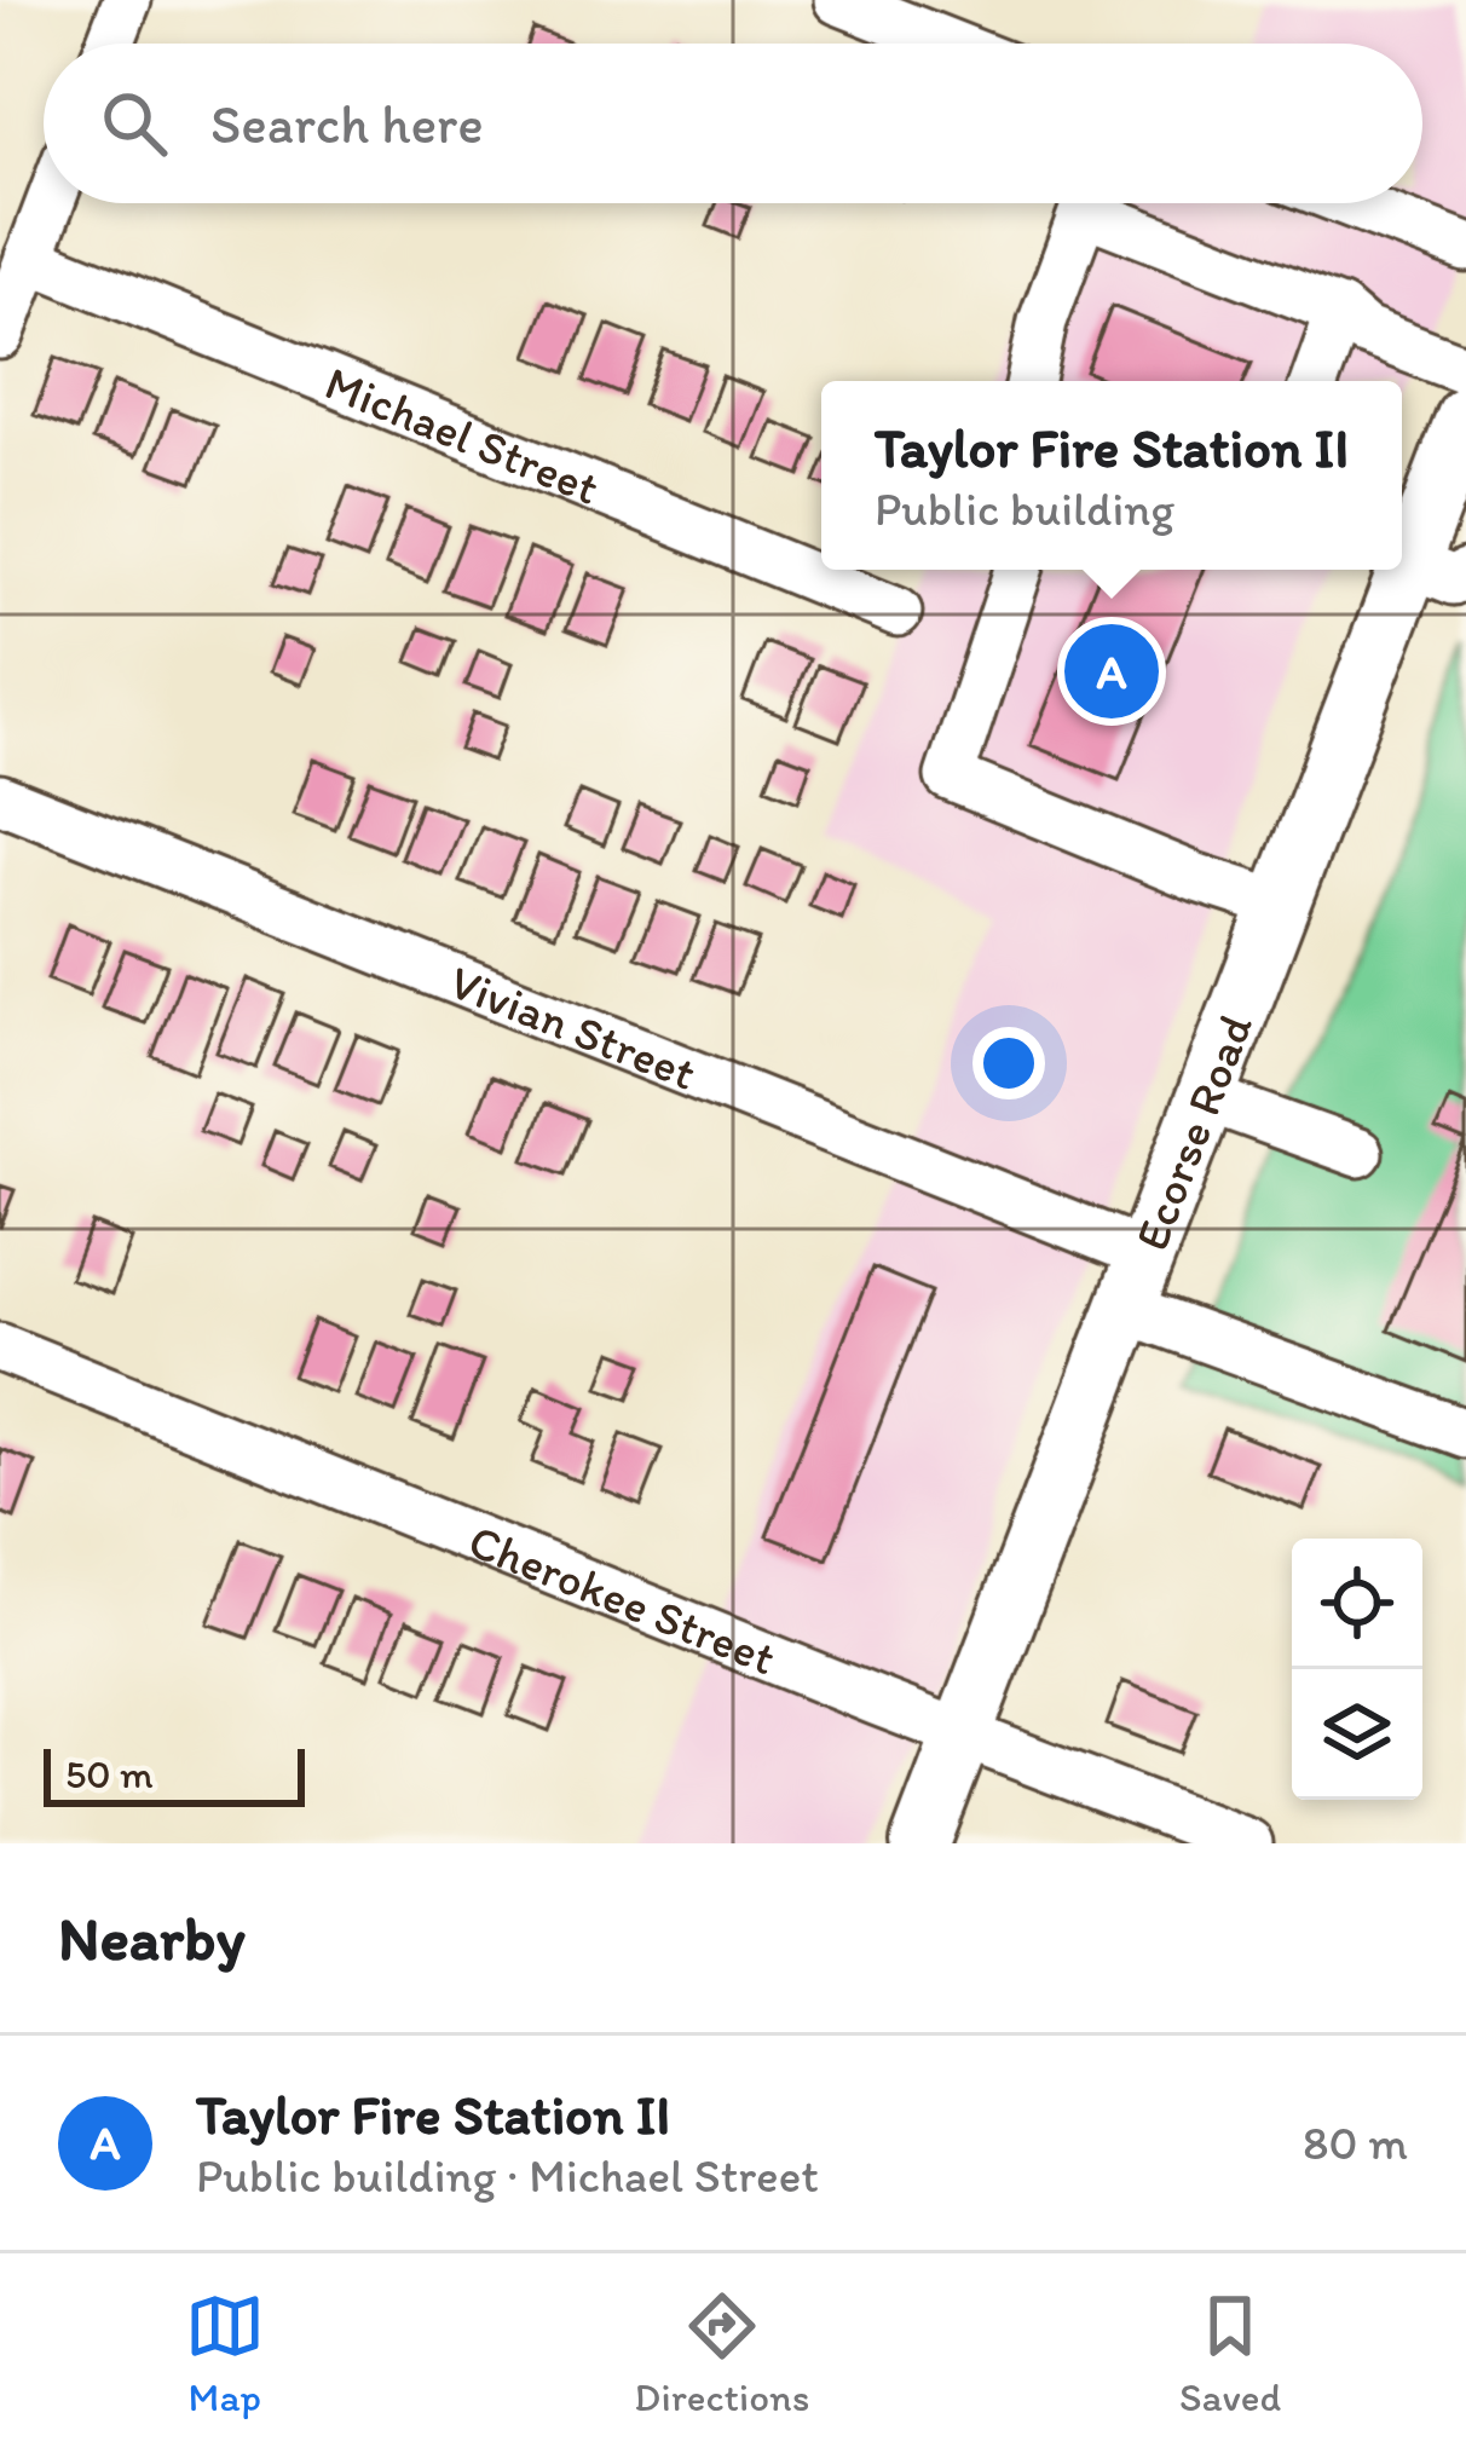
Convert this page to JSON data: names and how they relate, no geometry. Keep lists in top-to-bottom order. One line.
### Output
{"streets":{"main road":["Ecorse Road"],"street":["Michael Street","Vivian Street","Cherokee Street"]},"crossings":[["Vivian Street","Ecorse Road"],["Ecorse Road","Cherokee Street"]],"scale_bar":"50 m","page":{"search":"Search here","popup":["Taylor Fire Station II","Public building"],"pins":"A","scale":"50 m","heading":"Nearby","list":[{"mark":"A","name":"Taylor Fire Station II","note":"Public building · Michael Street","value":"80 m"}],"nav":["Map","Directions","Saved"]}}
